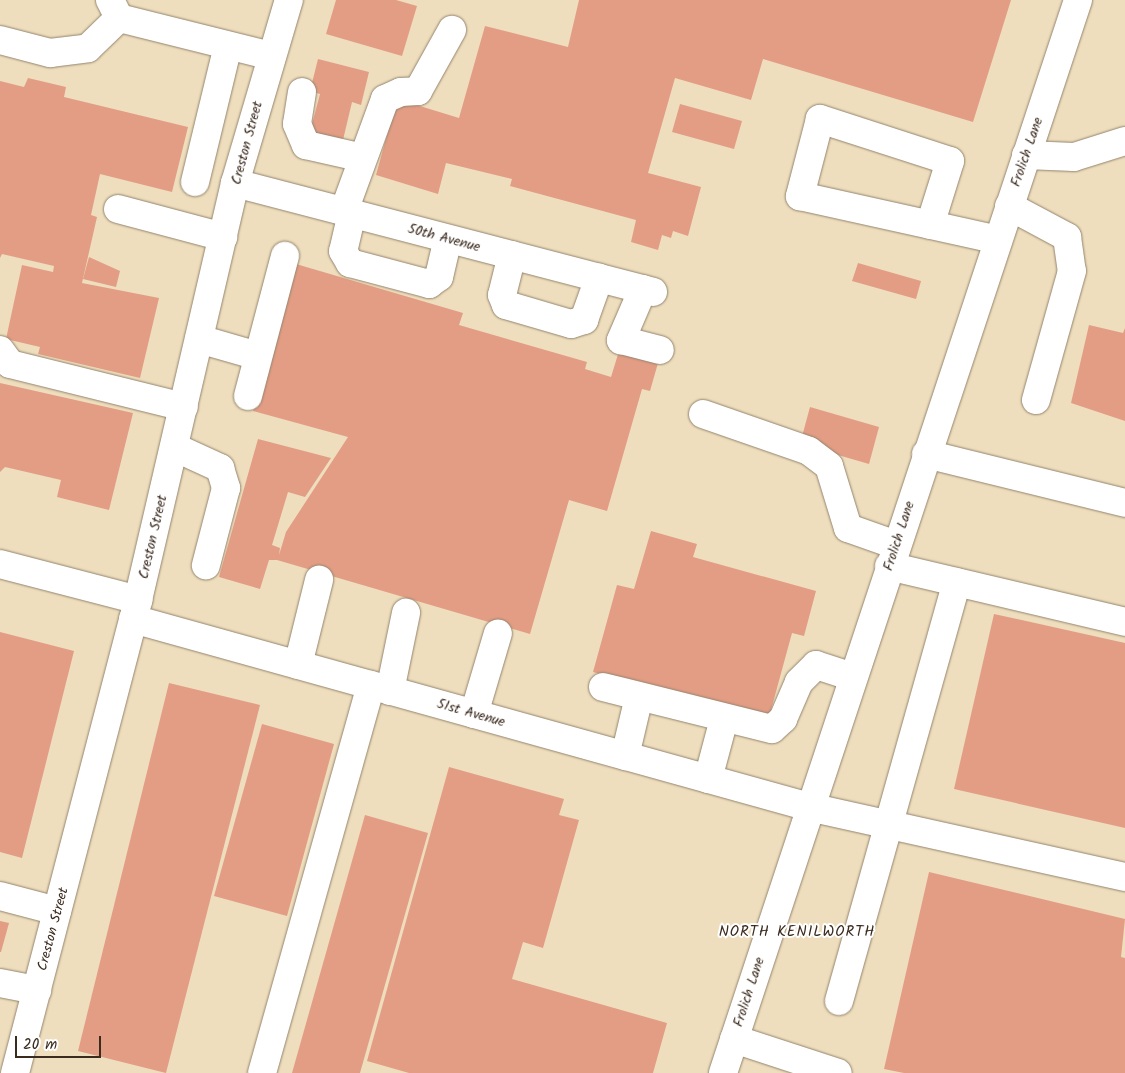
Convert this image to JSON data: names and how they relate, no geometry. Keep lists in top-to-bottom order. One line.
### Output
{"streets":{"street":["Creston Street","Frolich Lane","50th Avenue","51st Avenue"]},"crossings":[["Creston Street","50th Avenue"],["Creston Street","51st Avenue"],["Frolich Lane","51st Avenue"]],"districts":["NORTH KENILWORTH"],"scale_bar":"20 m"}
